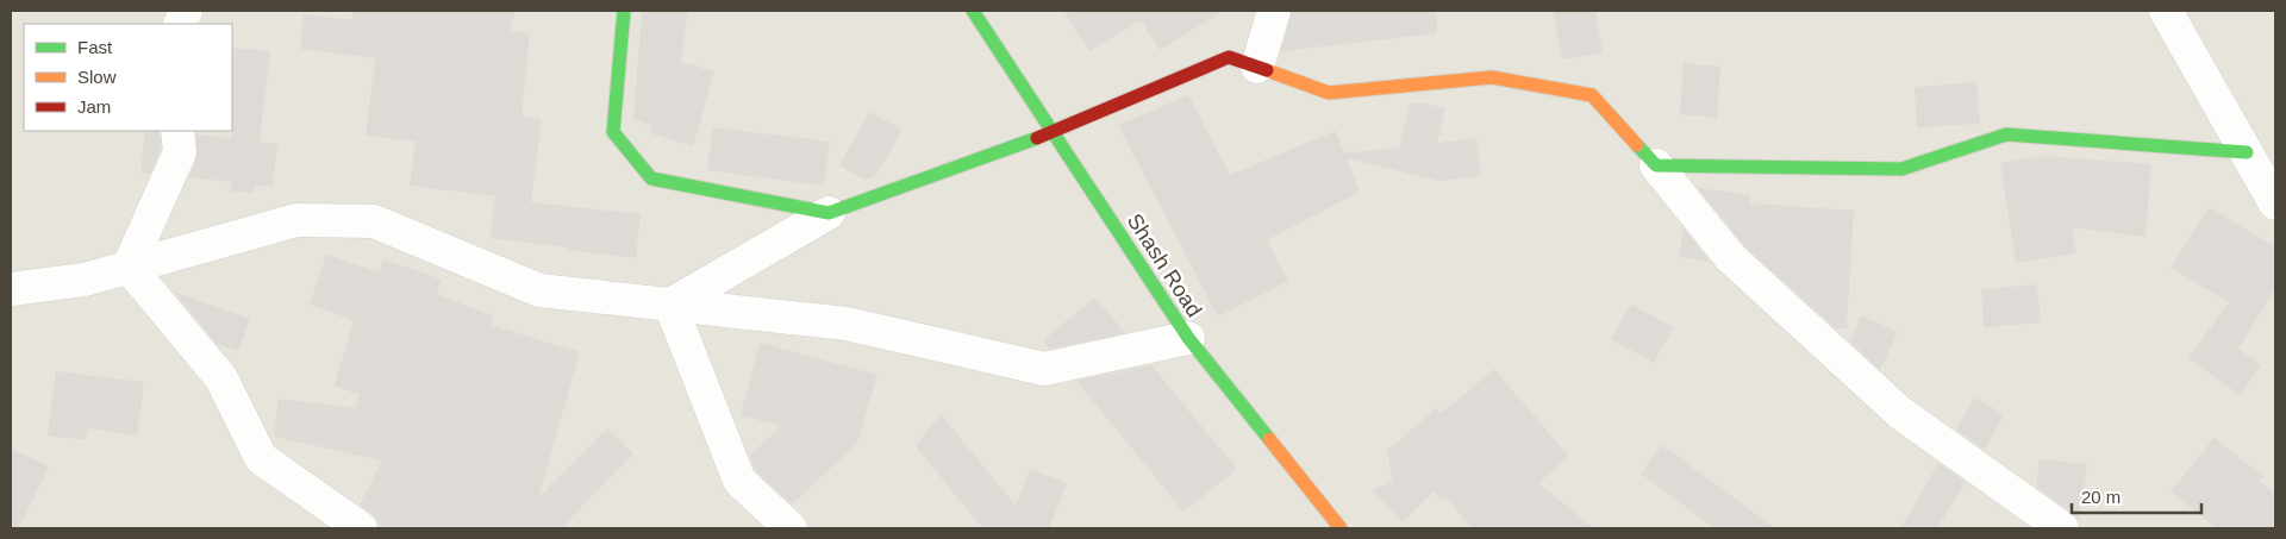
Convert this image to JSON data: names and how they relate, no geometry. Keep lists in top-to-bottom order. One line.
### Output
{"streets":{"street":["Shash Road"]},"legend":["Fast","Slow","Jam"],"scale_bar":"20 m"}
